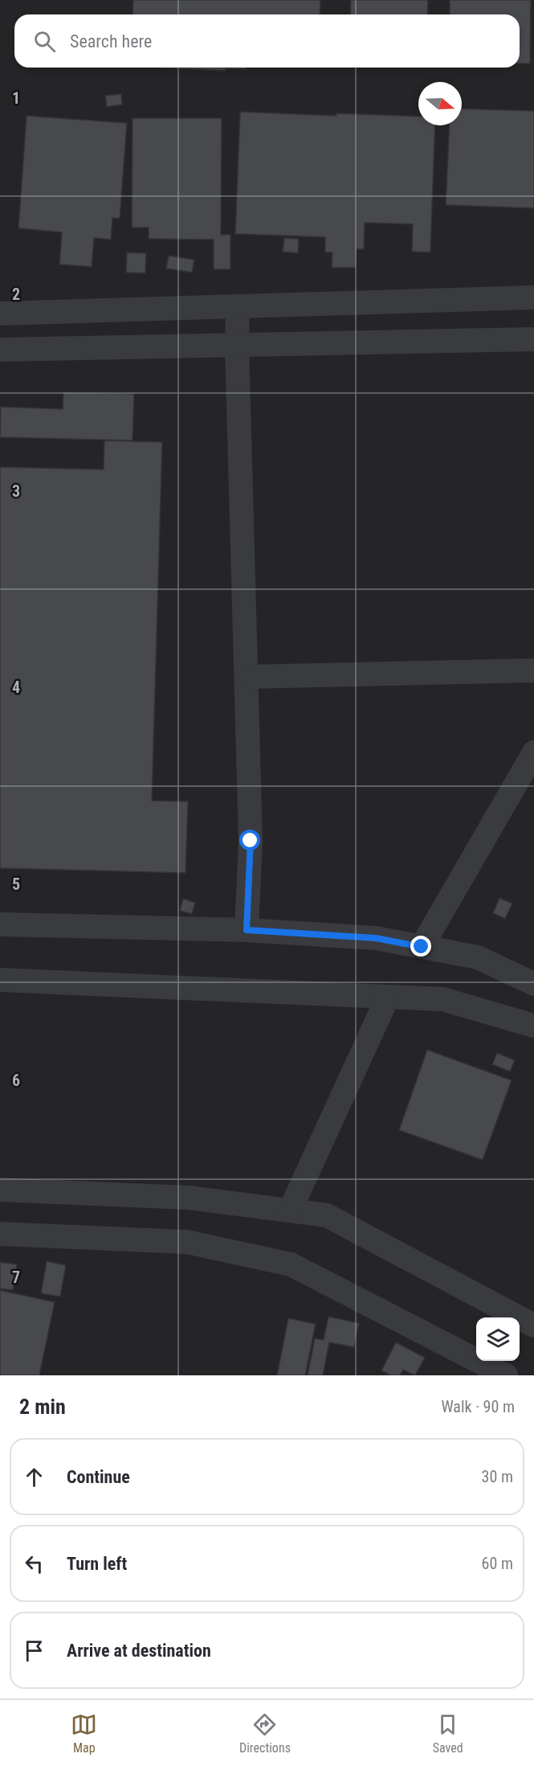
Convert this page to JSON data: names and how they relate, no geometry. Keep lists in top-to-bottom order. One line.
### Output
{"north":"right","page":{"search":"Search here","heading":["2 min","Walk · 90 m"],"list":[["Continue","30 m"],["Turn left","60 m"],"Arrive at destination"],"nav":["Map","Directions","Saved"]},"grid":{"rows":["1","2","3","4","5","6","7"]}}
